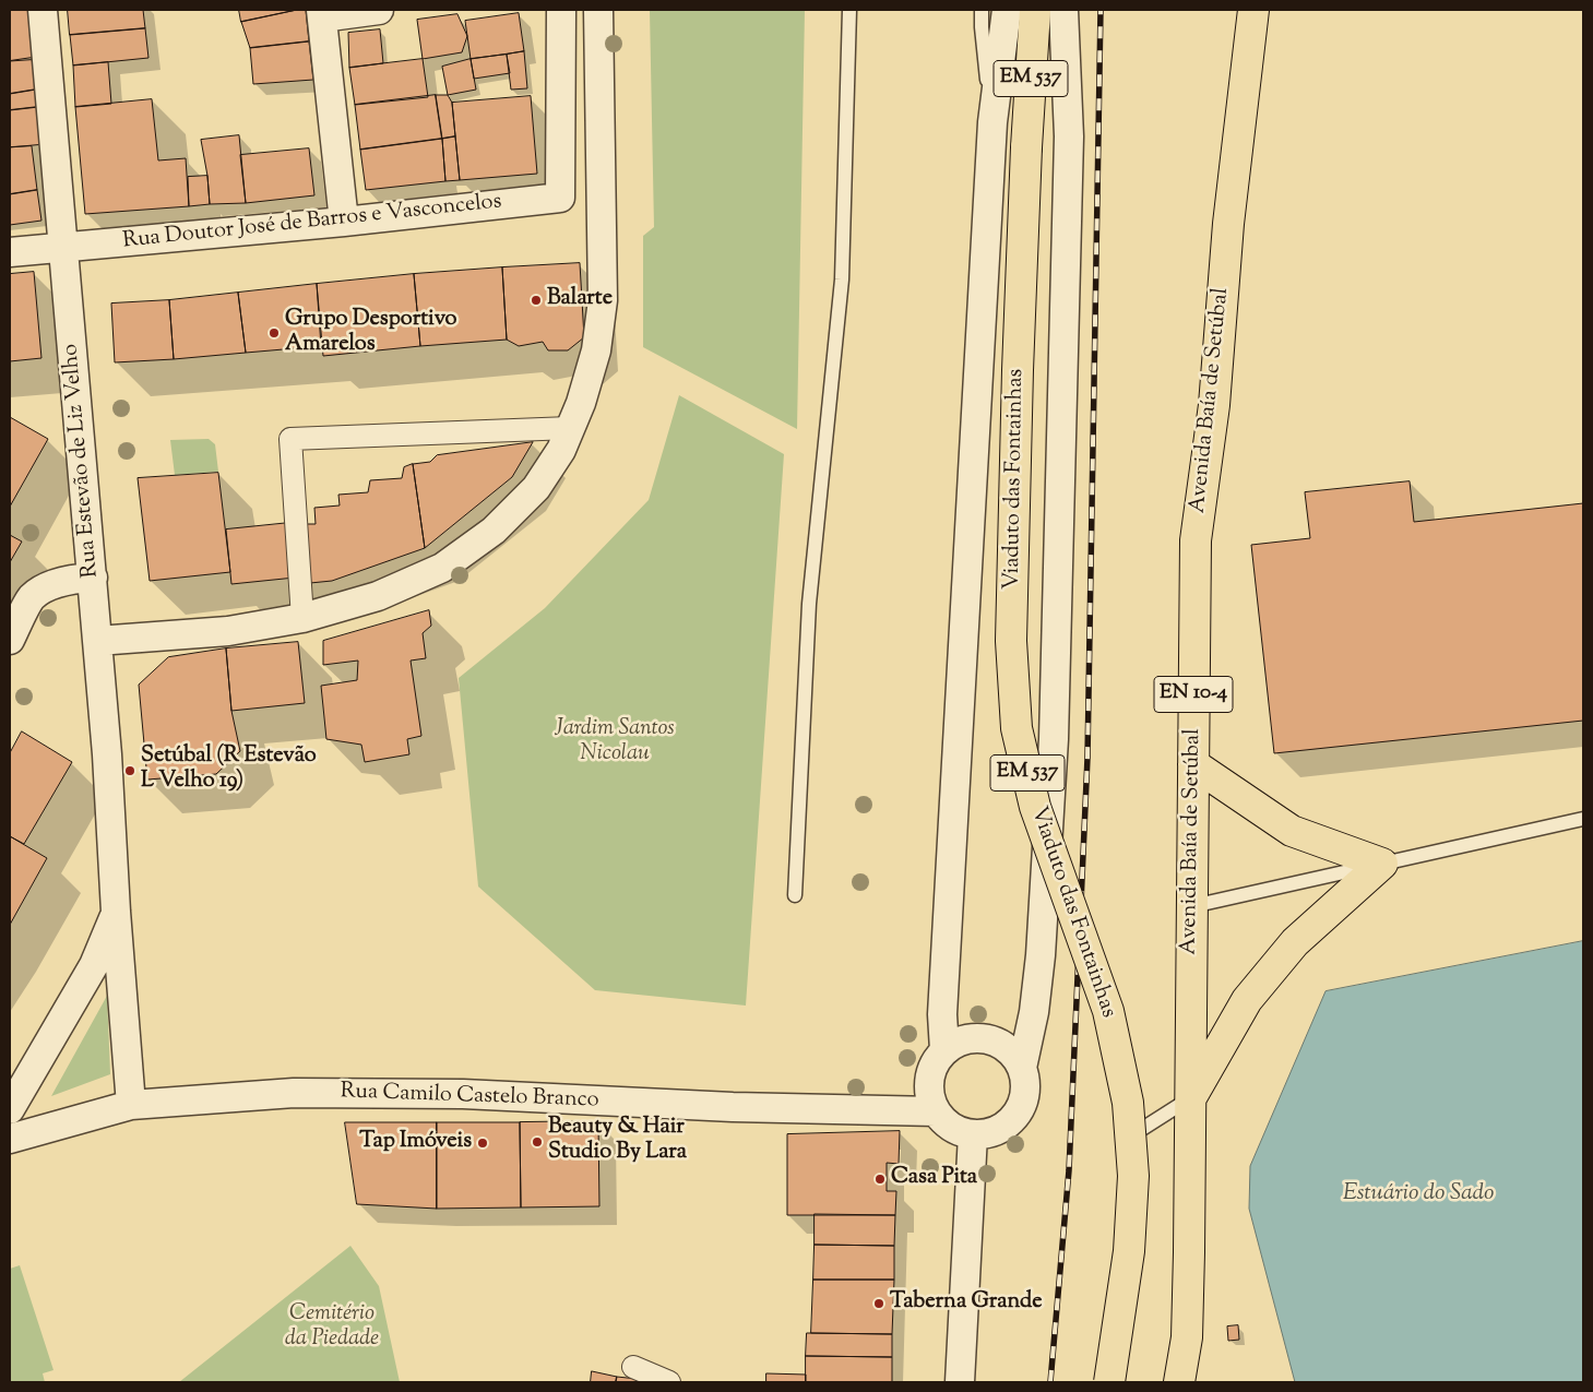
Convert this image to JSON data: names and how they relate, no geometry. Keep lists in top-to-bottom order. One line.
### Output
{"streets":{"main road":["EM 537","Avenida Baía de Setúbal","Viaduto das Fontainhas","EN 10-4"],"street":["Rua Doutor José de Barros e Vasconcelos","Rua Estevão de Liz Velho","Rua Camilo Castelo Branco"]},"crossings":[["Rua Doutor José de Barros e Vasconcelos","Rua Estevão de Liz Velho"],["Rua Estevão de Liz Velho","Rua Camilo Castelo Branco"]],"water":["Estuário do Sado"],"parks":["Jardim Santos Nicolau","Cemitério da Piedade"],"places":["Balarte","Grupo Desportivo Amarelos","Setúbal (R Estevão L Velho 19)","Beauty & Hair Studio By Lara","Tap Imóveis","Casa Pita","Taberna Grande"]}
